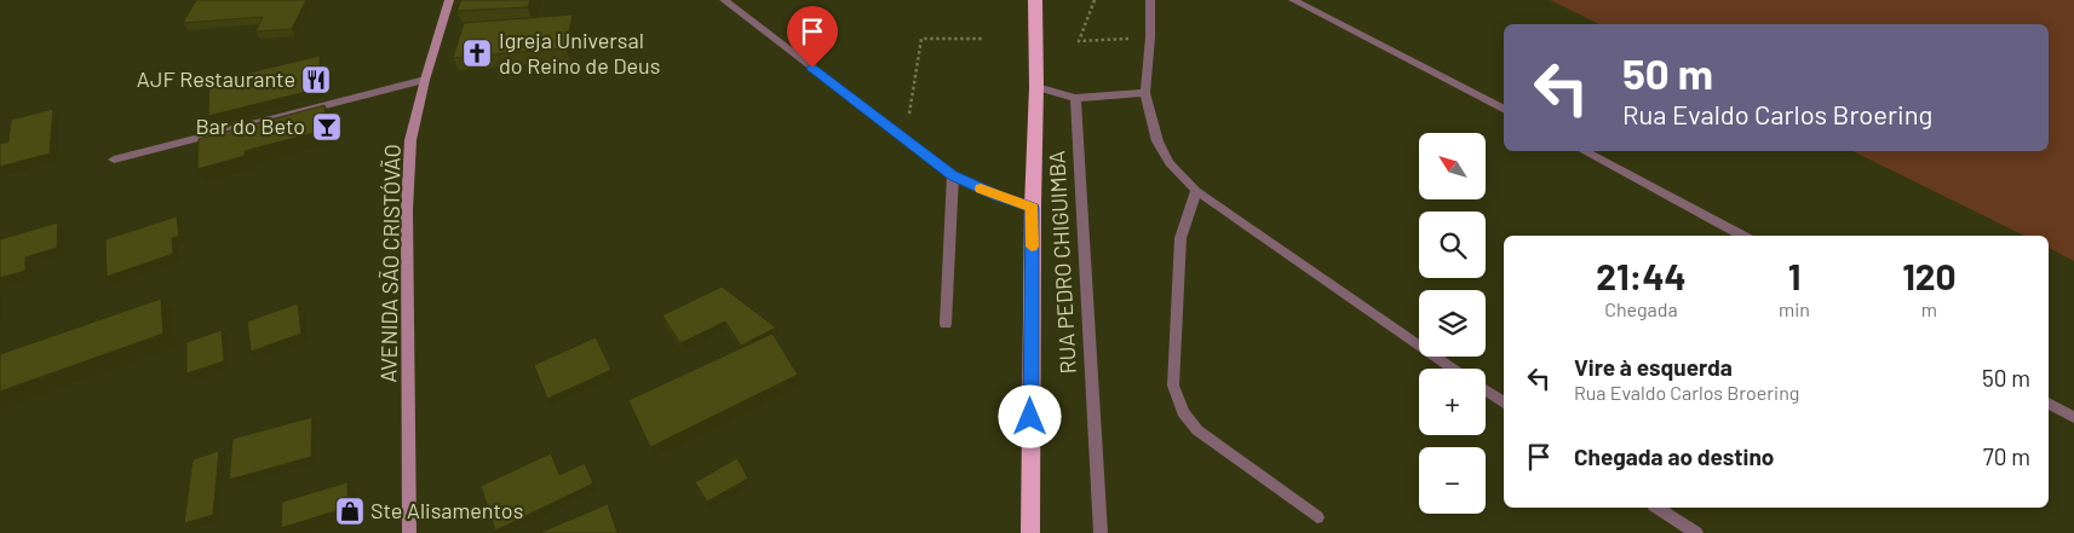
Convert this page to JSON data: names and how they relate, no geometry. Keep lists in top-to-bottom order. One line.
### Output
{"streets":{"main road":["AVENIDA SÃO CRISTÓVÃO"],"street":["RUA PEDRO CHIGUIMBA"]},"places":{"church":["Igreja Universal do Reino de Deus"],"restaurant":["AJF Restaurante"],"bar":["Bar do Beto"],"shop":["Ste Alisamentos"]},"north":"top left","page":{"turn":["50 m","Rua Evaldo Carlos Broering"],"map_buttons":["+","−"],"eta":["21:44","Chegada","1","min","120","m"],"list":[{"name":"Vire à esquerda","note":"Rua Evaldo Carlos Broering","value":"50 m"},{"name":"Chegada ao destino","value":"70 m"}]}}
